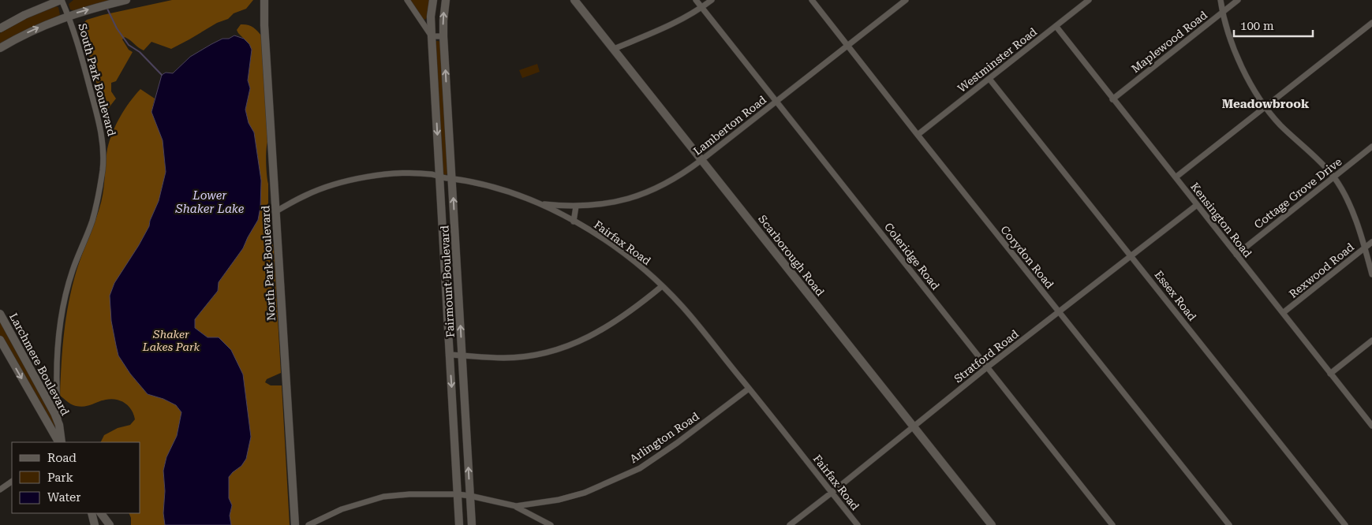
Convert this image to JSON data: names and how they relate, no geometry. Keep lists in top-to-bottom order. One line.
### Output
{"streets":{"street":["Maplewood Road","Westminster Road","South Park Boulevard","Lamberton Road","Cottage Grove Drive","Kensington Road","Fairfax Road","Scarborough Road","Coleridge Road","Corydon Road","North Park Boulevard","Rexwood Road","Fairmount Boulevard","Essex Road","Stratford Road","Larchmere Boulevard","Arlington Road"]},"crossings":[["Maplewood Road","Kensington Road"],["Westminster Road","Kensington Road"],["Westminster Road","Corydon Road"],["Westminster Road","Essex Road"],["South Park Boulevard","Larchmere Boulevard"],["Lamberton Road","Fairfax Road"],["Lamberton Road","Scarborough Road"],["Lamberton Road","Coleridge Road"],["Lamberton Road","Corydon Road"],["Cottage Grove Drive","Kensington Road"],["Kensington Road","Rexwood Road"],["Kensington Road","Stratford Road"],["Fairfax Road","North Park Boulevard"],["Fairfax Road","Fairmount Boulevard"],["Fairfax Road","Stratford Road"],["Fairfax Road","Arlington Road"],["Scarborough Road","Stratford Road"],["Coleridge Road","Stratford Road"],["Corydon Road","Stratford Road"],["Fairmount Boulevard","Arlington Road"],["Essex Road","Stratford Road"]],"districts":["Meadowbrook"],"water":["Lower Shaker Lake"],"parks":["Shaker Lakes Park"],"legend":["Road","Park","Water"],"scale_bar":"100 m"}
